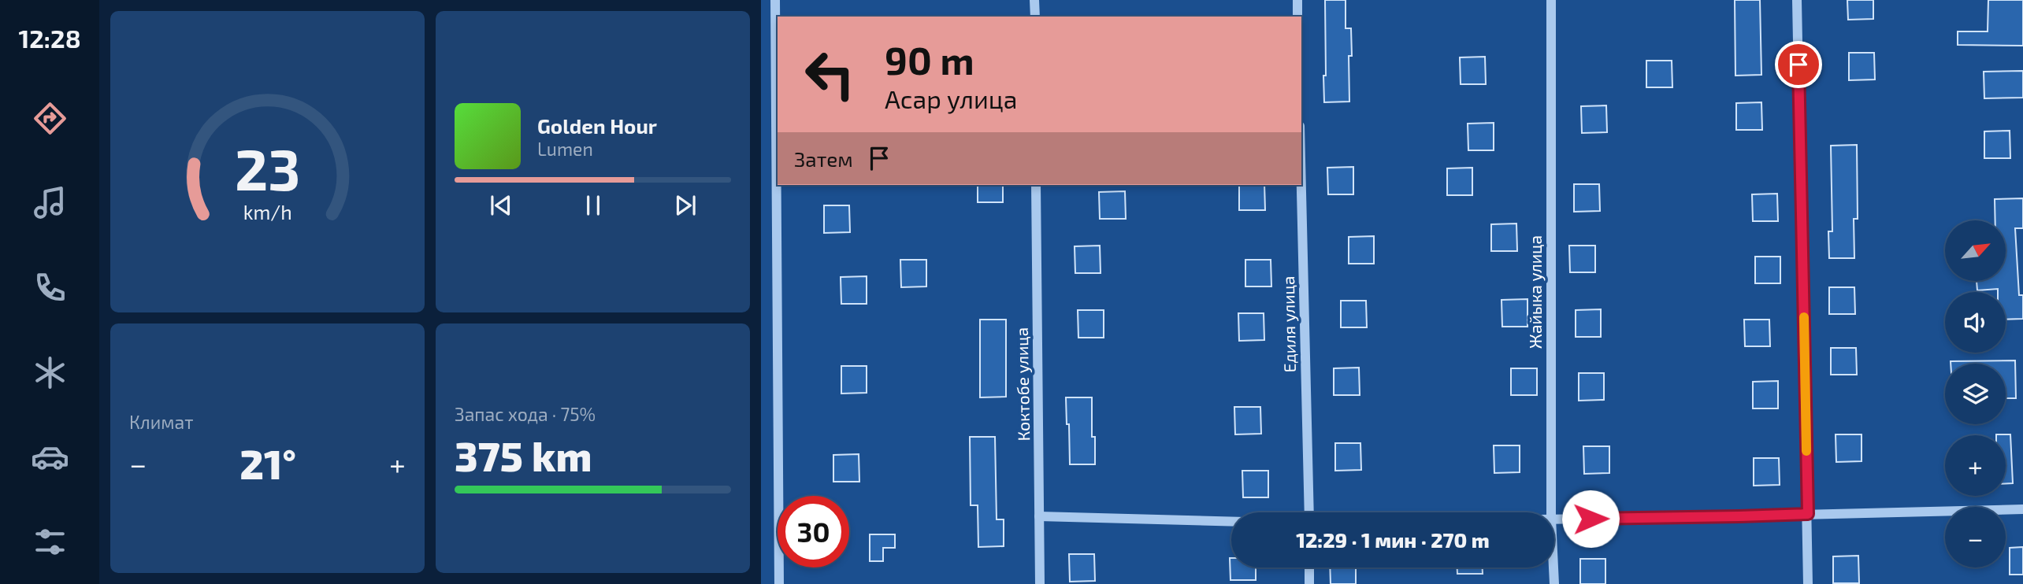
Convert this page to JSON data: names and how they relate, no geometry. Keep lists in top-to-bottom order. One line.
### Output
{"streets":{"street":["Жайыка улица","Едиля улица","Коктобе улица"]},"north":"top right","page":{"tabs":"12:28","turn":["90 m","Асар улица"],"song":["Golden Hour","Lumen"],"then":"Затем","map_buttons":["+","−"],"tile":["Климат",["Запас хода · 75%","375 km"]],"heat":["−","21°","+"],"limit":"30","trip":"12:29 · 1 мин · 270 m","gauge":["23","km/h"]}}
